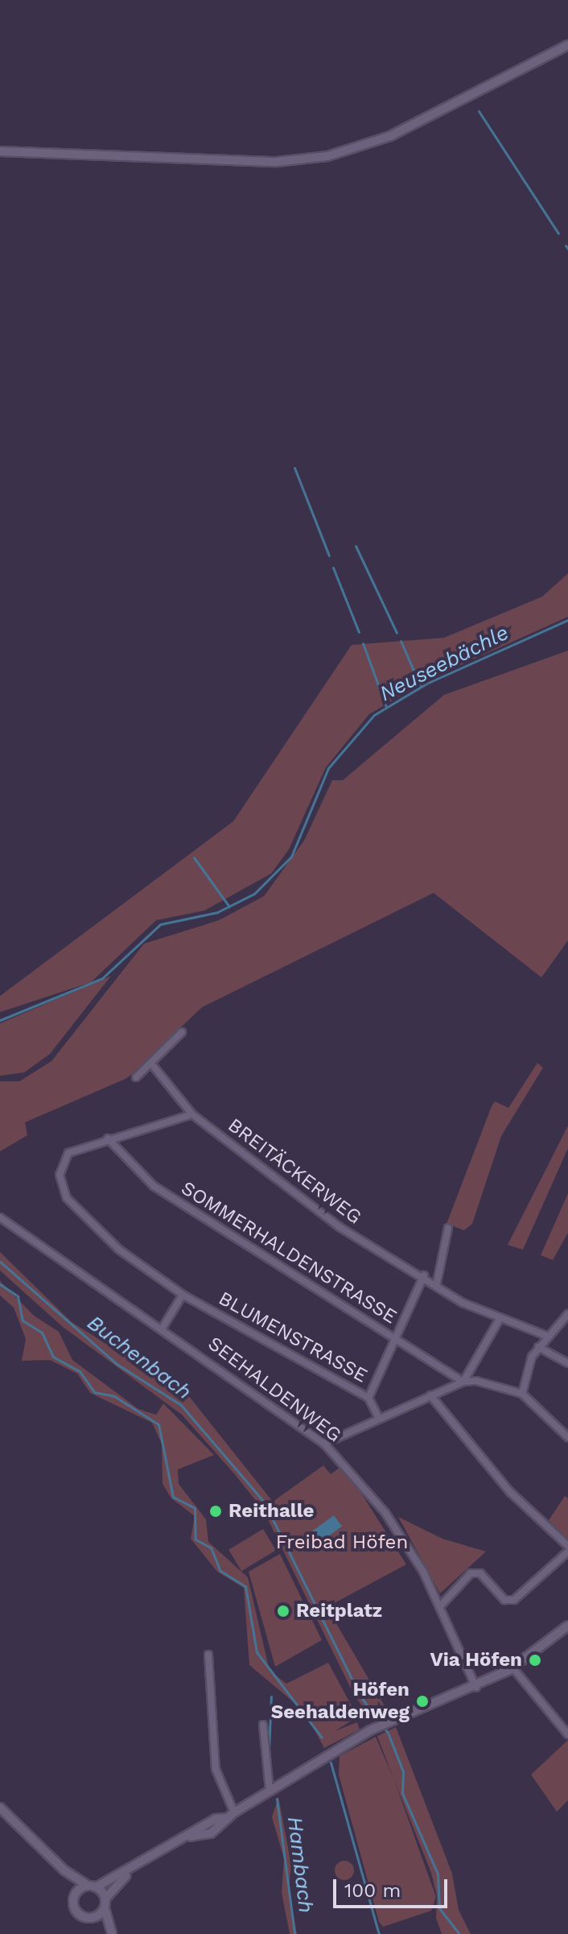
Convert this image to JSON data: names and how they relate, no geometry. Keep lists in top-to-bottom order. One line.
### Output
{"streets":{"street":["BREITÄCKERWEG","SOMMERHALDENSTRASSE","BLUMENSTRASSE","SEEHALDENWEG"]},"crossings":[["BREITÄCKERWEG","BLUMENSTRASSE"],["SOMMERHALDENSTRASSE","BLUMENSTRASSE"]],"water":["Neuseebächle","Buchenbach","Hambach"],"parks":["Freibad Höfen"],"places":["Reithalle","Reitplatz","Via Höfen","Höfen Seehaldenweg"],"scale_bar":"100 m"}
